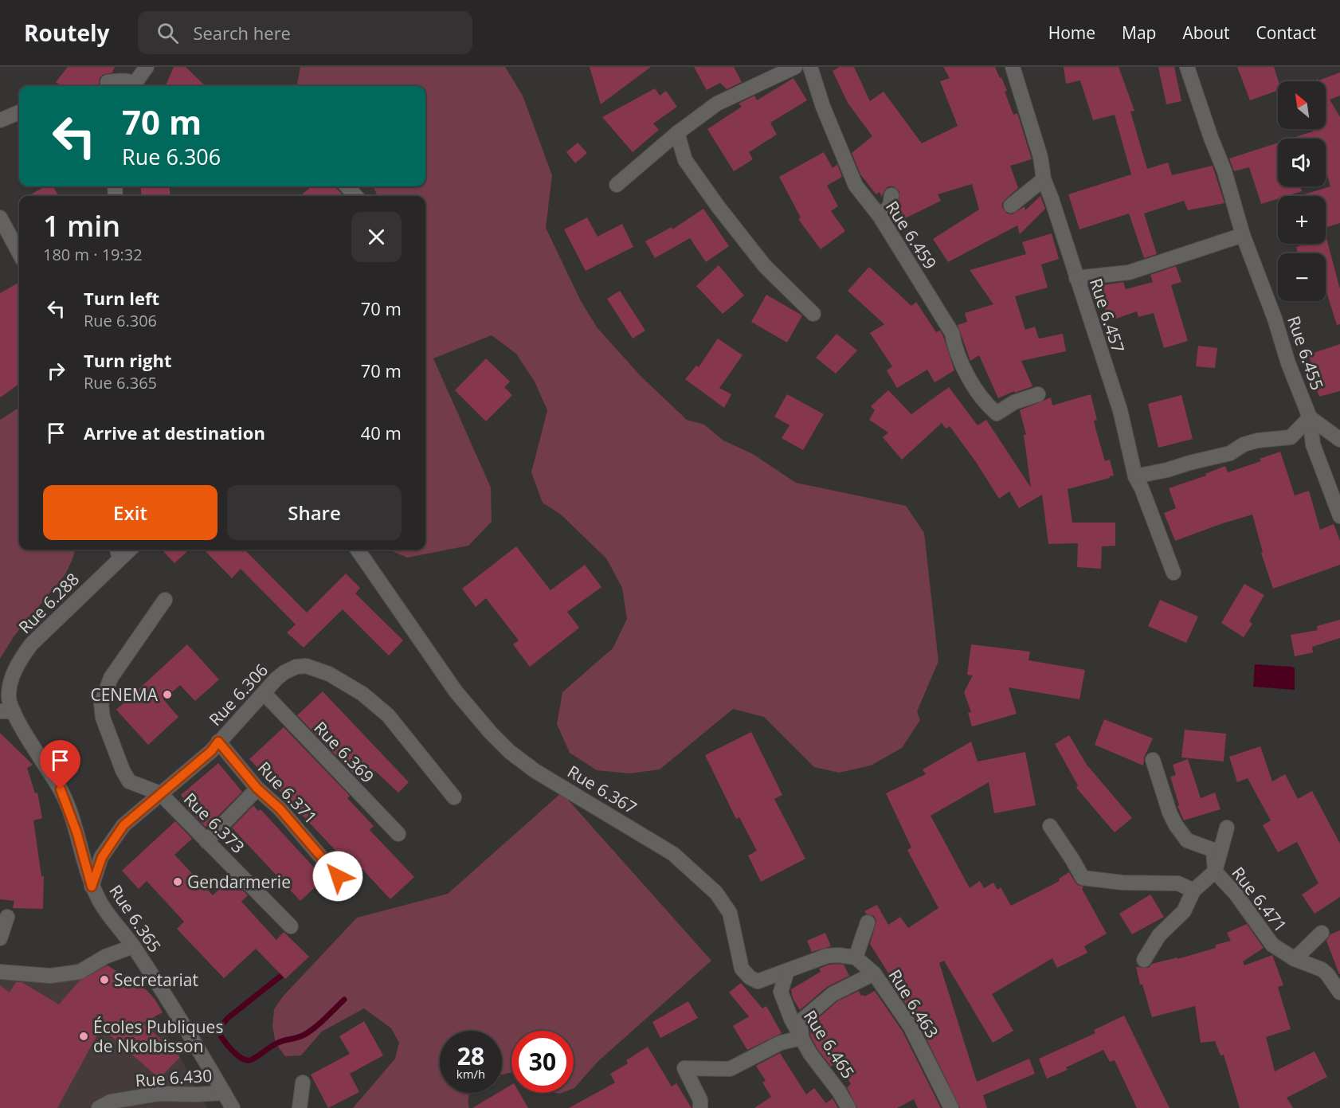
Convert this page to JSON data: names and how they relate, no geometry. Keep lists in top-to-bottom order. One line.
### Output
{"streets":{"street":["Rue 6.459","Rue 6.457","Rue 6.455","Rue 6.288","Rue 6.306","Rue 6.369","Rue 6.367","Rue 6.371","Rue 6.373","Rue 6.471","Rue 6.365","Rue 6.463","Rue 6.465","Rue 6.430"]},"crossings":[["Rue 6.288","Rue 6.365"],["Rue 6.306","Rue 6.369"],["Rue 6.306","Rue 6.371"],["Rue 6.306","Rue 6.373"],["Rue 6.306","Rue 6.365"],["Rue 6.367","Rue 6.463"],["Rue 6.367","Rue 6.465"],["Rue 6.365","Rue 6.430"]],"places":["CENEMA","Gendarmerie","Secretariat","Écoles Publiques de Nkolbisson"],"north":"top left","page":{"header":"Routely","search":"Search here","nav":["Home","Map","About","Contact"],"map_buttons":["+","−"],"turn":["70 m","Rue 6.306"],"heading":["1 min","180 m · 19:32"],"list":[{"name":"Turn left","note":"Rue 6.306","value":"70 m"},{"name":"Turn right","note":"Rue 6.365","value":"70 m"},{"name":"Arrive at destination","value":"40 m"}],"buttons":["Exit","Share"],"speed":"28 km/h","limit":"30"}}
